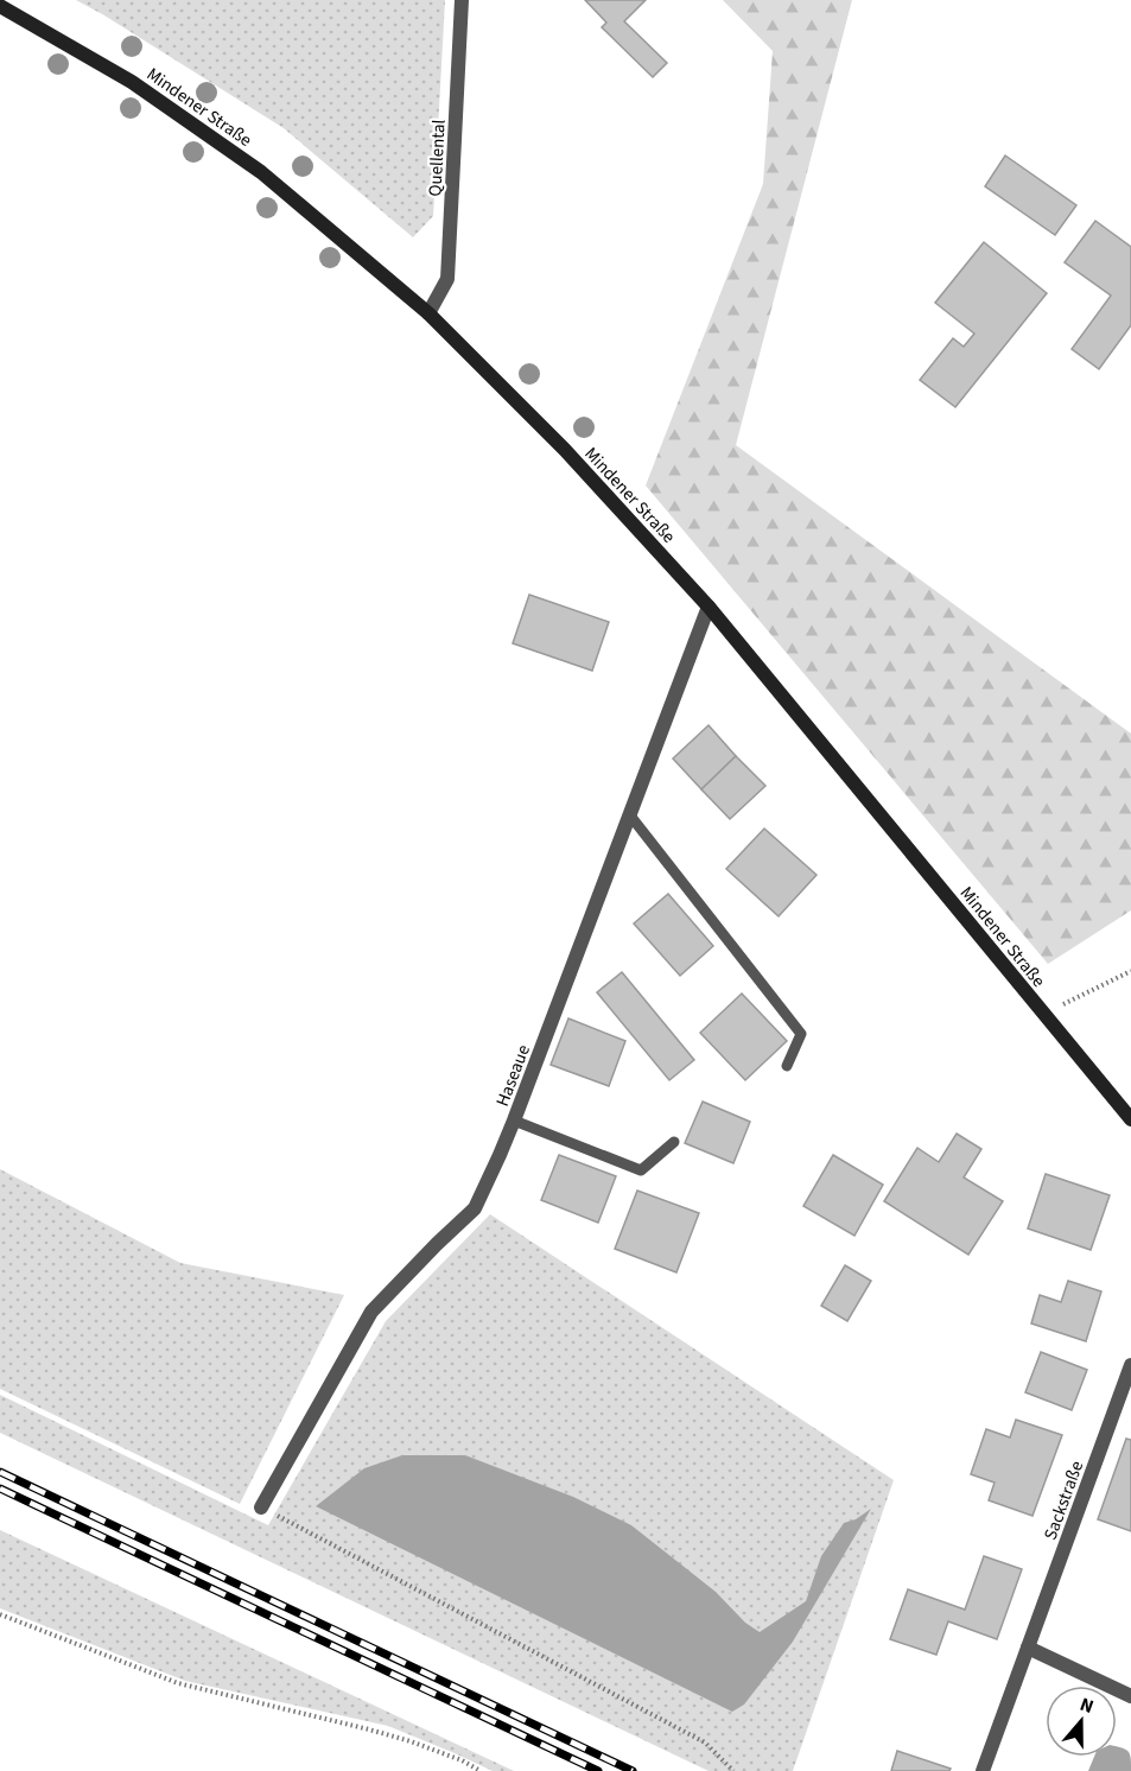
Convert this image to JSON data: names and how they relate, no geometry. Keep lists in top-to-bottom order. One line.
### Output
{"streets":{"main road":["Mindener Straße"],"street":["Quellental","Haseaue","Sackstraße"]},"crossings":[["Mindener Straße","Quellental"],["Mindener Straße","Haseaue"]],"north":"top"}
